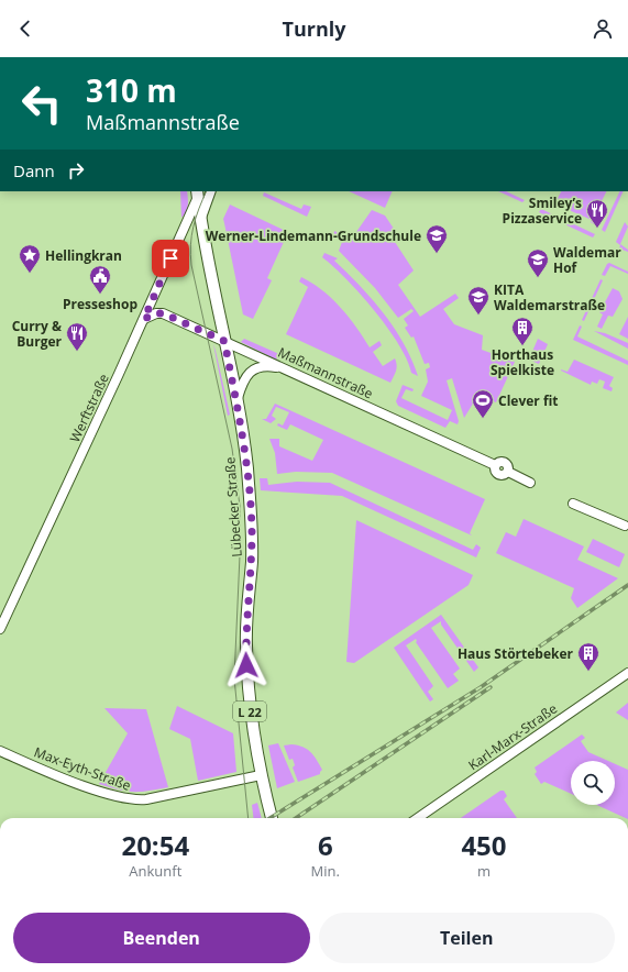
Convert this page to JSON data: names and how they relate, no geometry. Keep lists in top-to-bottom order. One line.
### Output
{"streets":{"main road":["Lübecker Straße","L 22"],"street":["Maßmannstraße","Werftstraße","Karl-Marx-Straße","Max-Eyth-Straße"]},"crossings":[["Maßmannstraße","Werftstraße"],["Maßmannstraße","Lübecker Straße"],["Werftstraße","Lübecker Straße"],["Lübecker Straße","Max-Eyth-Straße"]],"places":{"restaurant":["Smiley’s Pizzaservice","Curry & Burger"],"school or university":["Werner-Lindemann-Grundschule","Waldemar Hof","KITA Waldemarstraße"],"place":["Hellingkran"],"public building":["Presseshop"],"building":["Horthaus Spielkiste","Haus Störtebeker"],"sports":["Clever fit"]},"page":{"header":"Turnly","turn":["310 m","Maßmannstraße"],"then":"Dann","eta":["20:54","Ankunft","6","Min.","450","m"],"buttons":["Beenden","Teilen"]}}
